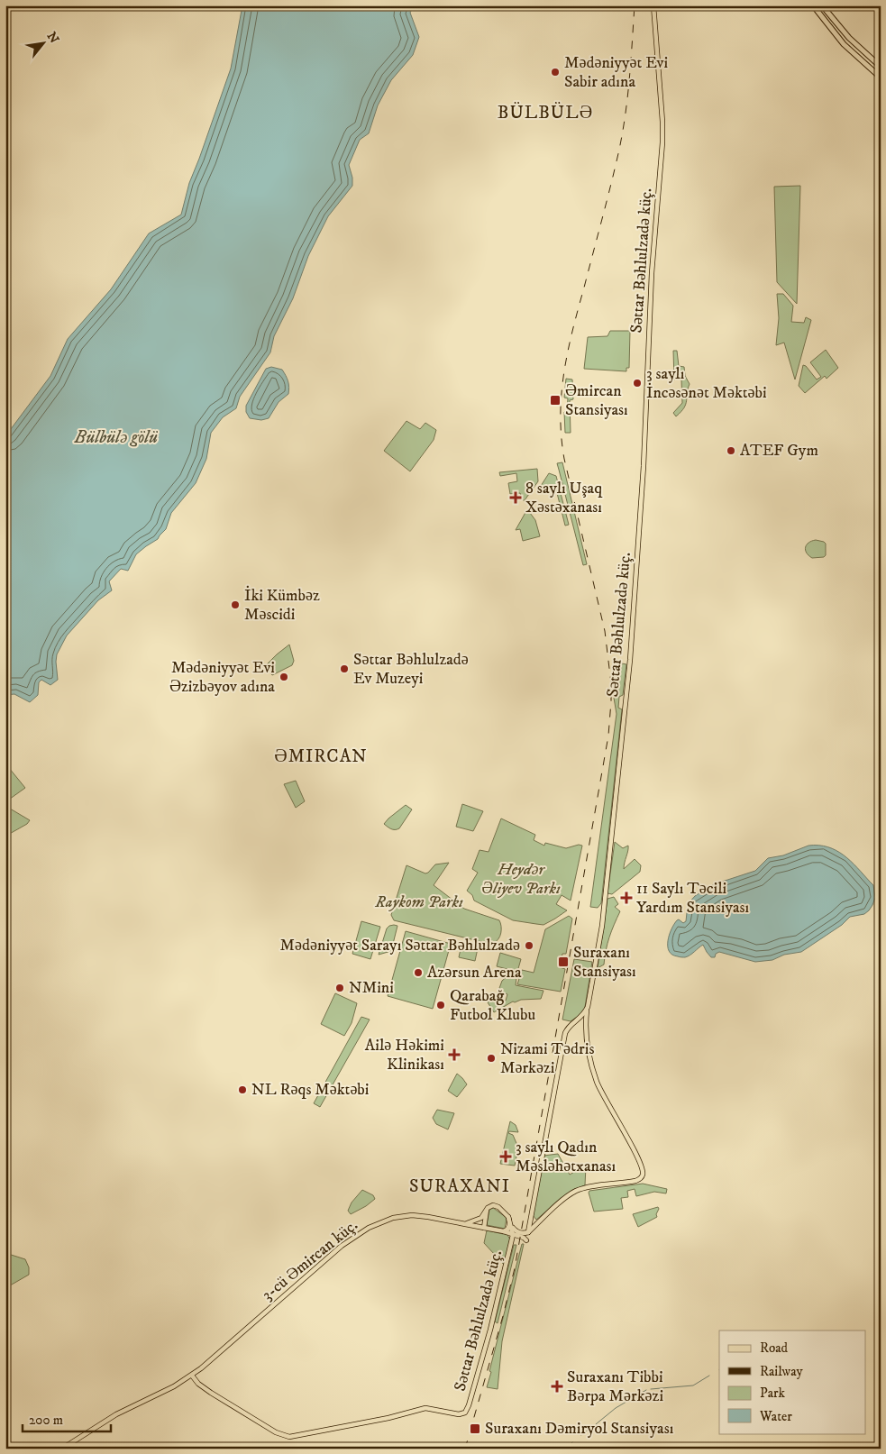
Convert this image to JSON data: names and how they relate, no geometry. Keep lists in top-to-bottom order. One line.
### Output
{"streets":{"main road":["Səttar Bəhlulzadə küç.","3-cü Əmircan küç."]},"crossings":[["Səttar Bəhlulzadə küç.","3-cü Əmircan küç."]],"districts":["BÜLBÜLƏ","ƏMIRCAN","SURAXANI"],"water":["Bülbülə gölü"],"parks":["Heydər Əliyev Parkı","Raykom Parkı"],"places":{"other":["Mədəniyyət Evi Sabir adına","3 saylı İncəsənət Məktəbi","ATEF Gym","İki Kümbəz Məscidi","Səttar Bəhlulzadə Ev Muzeyi","Mədəniyyət Evi Əzizbəyov adına","Mədəniyyət Sarayı Səttar Bəhlulzadə","Azərsun Arena","NMini","Qarabağ Futbol Klubu","Nizami Tədris Mərkəzi","NL Rəqs Məktəbi"],"transit":["Əmircan Stansiyası","Suraxanı Stansiyası","Suraxanı Dəmiryol Stansiyası"],"health":["8 saylı Uşaq Xəstəxanası","11 Saylı Təcili Yardım Stansiyası","Ailə Həkimi Klinikası","3 saylı Qadın Məsləhətxanası","Suraxanı Tibbi Bərpa Mərkəzi"]},"legend":["Road","Railway","Park","Water"],"scale_bar":"200 m","north":"top right"}
